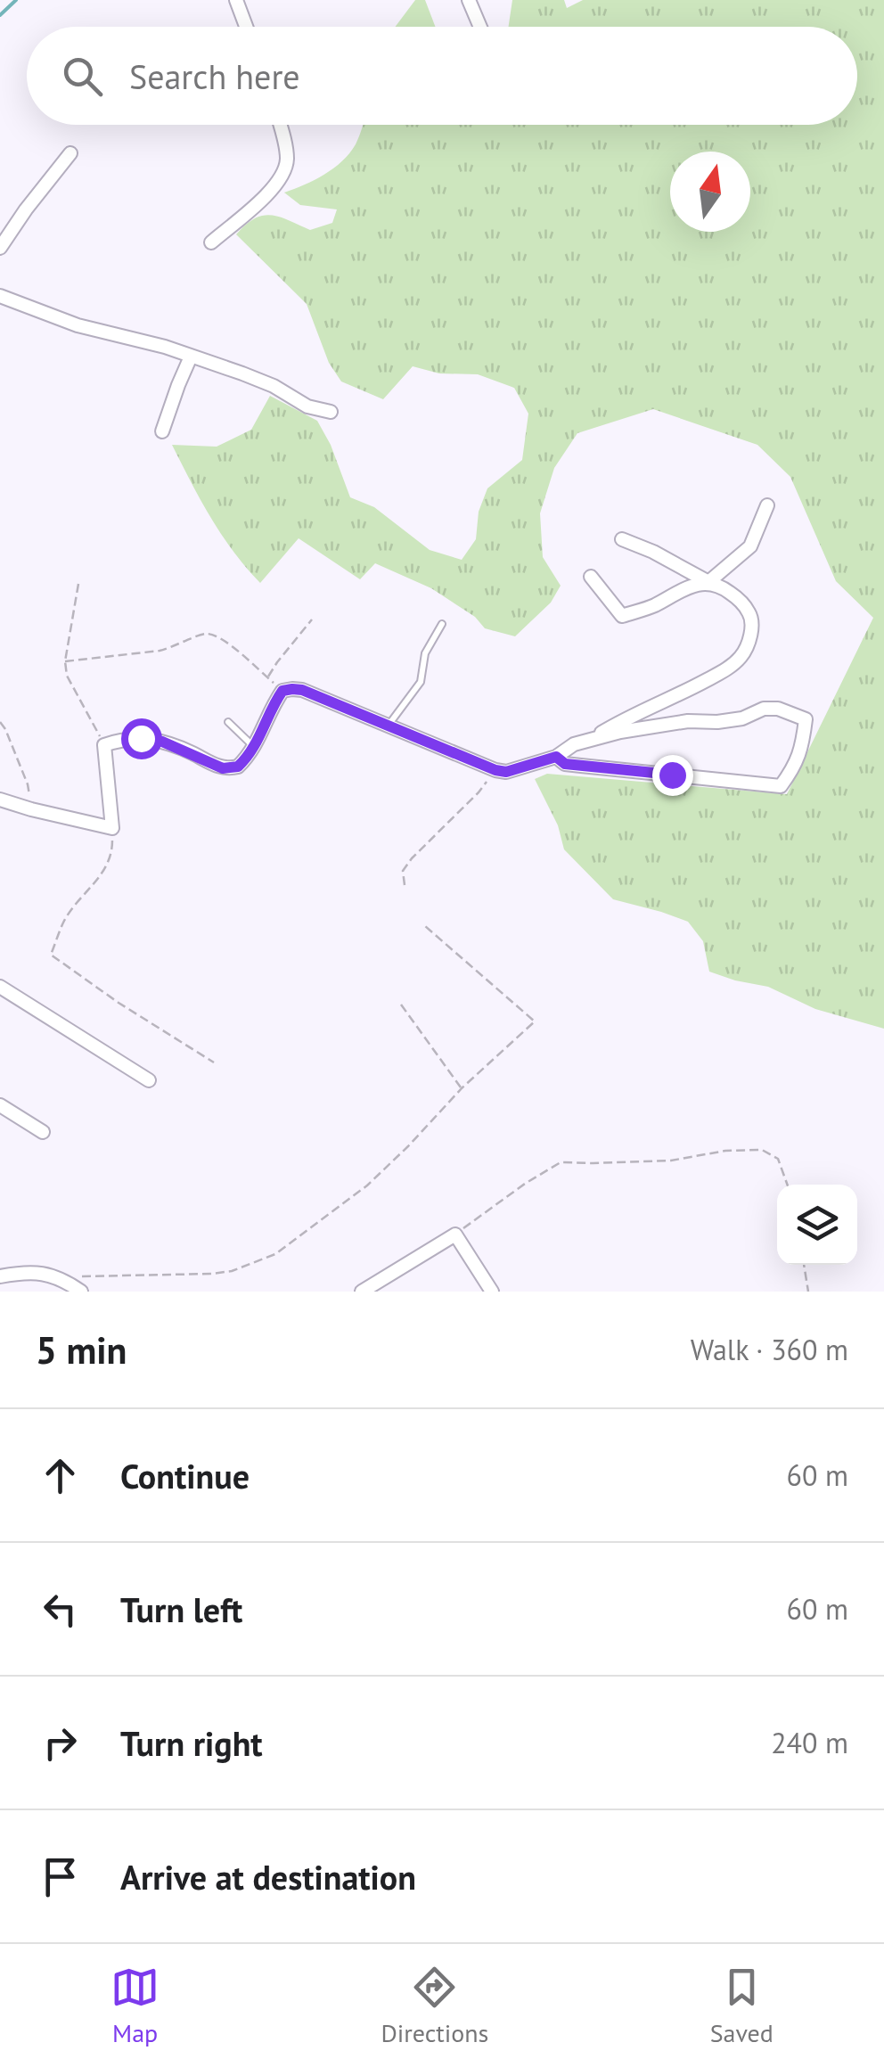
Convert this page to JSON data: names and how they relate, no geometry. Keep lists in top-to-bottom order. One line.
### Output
{"north":"top","page":{"search":"Search here","heading":["5 min","Walk · 360 m"],"list":[["Continue","60 m"],["Turn left","60 m"],["Turn right","240 m"],"Arrive at destination"],"nav":["Map","Directions","Saved"]}}
